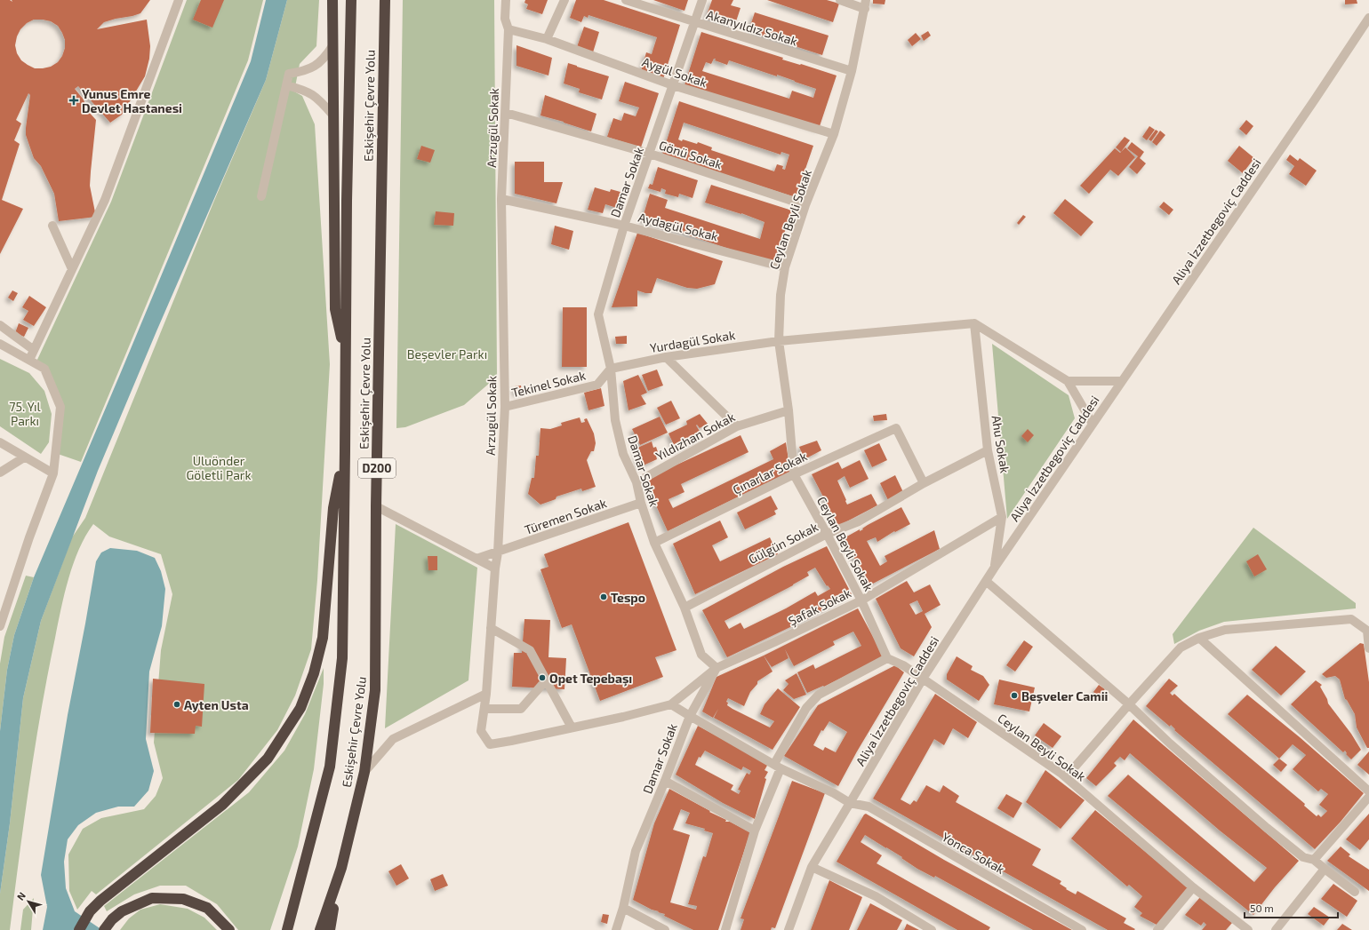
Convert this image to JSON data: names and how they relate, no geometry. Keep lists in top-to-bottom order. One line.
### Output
{"streets":{"highway":["Eskişehir Çevre Yolu","D200"],"street":["Akanyıldız Sokak","Aygül Sokak","Arzugül Sokak","Gönü Sokak","Damar Sokak","Ceylan Beyli Sokak","Aliya İzzetbegoviç Caddesi","Aydagül Sokak","Yurdagül Sokak","Tekinel Sokak","Yıldızhan Sokak","Ahu Sokak","Çınarlar Sokak","Türemen Sokak","Gülgün Sokak","Şafak Sokak","Yonca Sokak"]},"crossings":[["Akanyıldız Sokak","Damar Sokak"],["Akanyıldız Sokak","Ceylan Beyli Sokak"],["Aygül Sokak","Arzugül Sokak"],["Aygül Sokak","Damar Sokak"],["Aygül Sokak","Ceylan Beyli Sokak"],["Arzugül Sokak","Gönü Sokak"],["Arzugül Sokak","Aydagül Sokak"],["Arzugül Sokak","Tekinel Sokak"],["Arzugül Sokak","Türemen Sokak"],["Gönü Sokak","Damar Sokak"],["Gönü Sokak","Ceylan Beyli Sokak"],["Damar Sokak","Aydagül Sokak"],["Damar Sokak","Yurdagül Sokak"],["Damar Sokak","Tekinel Sokak"],["Damar Sokak","Yıldızhan Sokak"],["Damar Sokak","Çınarlar Sokak"],["Damar Sokak","Türemen Sokak"],["Damar Sokak","Gülgün Sokak"],["Damar Sokak","Şafak Sokak"],["Ceylan Beyli Sokak","Aliya İzzetbegoviç Caddesi"],["Ceylan Beyli Sokak","Aydagül Sokak"],["Ceylan Beyli Sokak","Yurdagül Sokak"],["Ceylan Beyli Sokak","Yıldızhan Sokak"],["Ceylan Beyli Sokak","Çınarlar Sokak"],["Ceylan Beyli Sokak","Gülgün Sokak"],["Ceylan Beyli Sokak","Şafak Sokak"],["Aliya İzzetbegoviç Caddesi","Ahu Sokak"],["Aliya İzzetbegoviç Caddesi","Yonca Sokak"],["Yurdagül Sokak","Tekinel Sokak"],["Yurdagül Sokak","Ahu Sokak"],["Ahu Sokak","Gülgün Sokak"],["Ahu Sokak","Şafak Sokak"],["Çınarlar Sokak","Gülgün Sokak"]],"parks":["Beşevler Parkı","75. Yıl Parkı","Uluönder Göletli Park"],"places":{"health":["Yunus Emre Devlet Hastanesi"],"other":["Tespo","Opet Tepebaşı","Beşveler Camii","Ayten Usta"]},"scale_bar":"50 m","north":"top left"}
